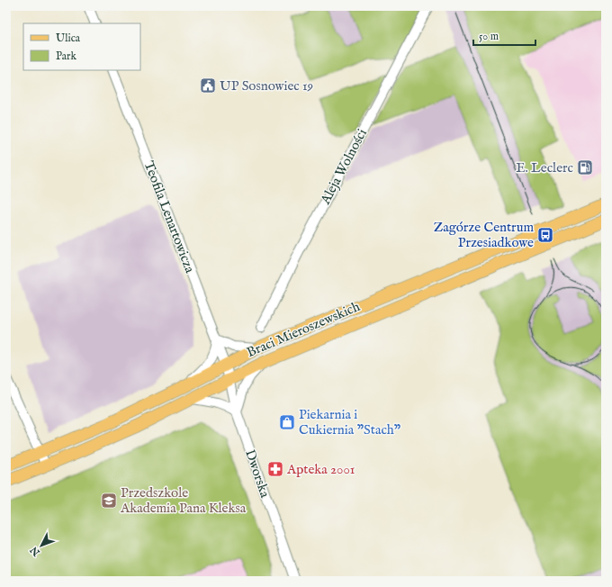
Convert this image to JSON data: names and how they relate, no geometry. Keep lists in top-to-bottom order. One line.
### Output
{"streets":{"main road":["Braci Mieroszewskich"],"street":["Aleja Wolności","Teofila Lenartowicza","Dworska"]},"crossings":[["Teofila Lenartowicza","Braci Mieroszewskich"],["Teofila Lenartowicza","Dworska"],["Braci Mieroszewskich","Dworska"]],"places":{"public building":["UP Sosnowiec 19"],"fuel station":["E. Leclerc"],"bus stop":["Zagórze Centrum Przesiadkowe"],"shop":["Piekarnia i Cukiernia \"Stach\""],"pharmacy":["Apteka 2001"],"school or university":["Przedszkole Akademia Pana Kleksa"]},"legend":["Ulica","Park"],"scale_bar":"50 m","north":"bottom left"}
